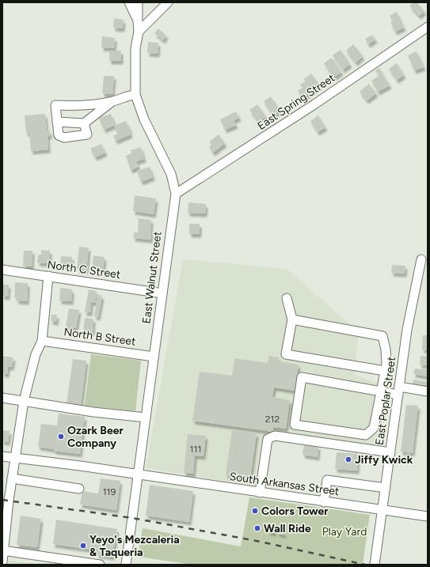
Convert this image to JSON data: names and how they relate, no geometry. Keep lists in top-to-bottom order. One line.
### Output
{"streets":{"street":["East Spring Street","North C Street","East Walnut Street","North B Street","East Poplar Street","South Arkansas Street"]},"crossings":[["East Spring Street","East Walnut Street"],["North C Street","East Walnut Street"],["East Walnut Street","North B Street"],["East Walnut Street","South Arkansas Street"],["East Poplar Street","South Arkansas Street"]],"parks":["Play Yard"],"places":["Ozark Beer Company","Jiffy Kwick","Colors Tower","Wall Ride","Yeyo's Mezcaleria & Taqueria"],"house_numbers":["212","111","119"]}
